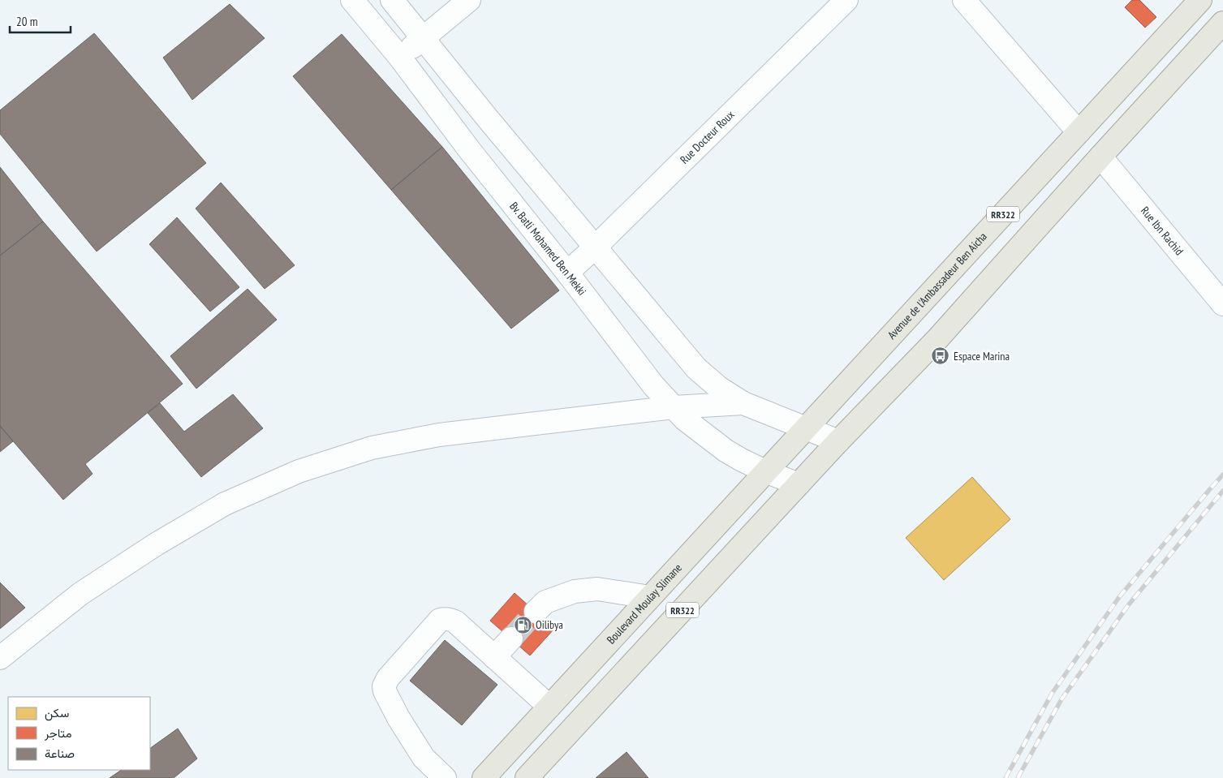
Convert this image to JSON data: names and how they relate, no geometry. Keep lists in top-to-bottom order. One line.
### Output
{"streets":{"main road":["RR322","Avenue de l'Ambassadeur Ben Aicha","Boulevard Moulay Slimane"],"street":["Rue Docteur Roux","Rue Ibn Rachid","Bv. Batli Mohamed Ben Mekki"]},"crossings":[["Rue Docteur Roux","Bv. Batli Mohamed Ben Mekki"],["RR322","Rue Ibn Rachid"],["RR322","Bv. Batli Mohamed Ben Mekki"],["Bv. Batli Mohamed Ben Mekki","Boulevard Moulay Slimane"],["Avenue de l'Ambassadeur Ben Aicha","Boulevard Moulay Slimane"]],"places":{"bus stop":["Espace Marina"],"fuel station":["Oilibya"]},"legend":["سكن","متاجر","صناعة"],"scale_bar":"20 m"}
